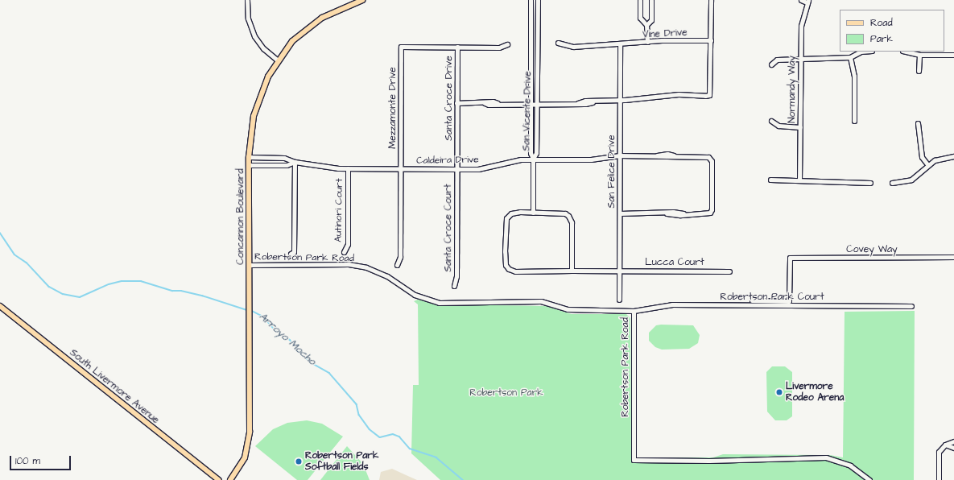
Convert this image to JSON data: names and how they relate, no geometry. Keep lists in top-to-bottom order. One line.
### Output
{"streets":{"main road":["Concannon Boulevard","South Livermore Avenue"],"street":["Vine Drive","Normandy Way","Santa Croce Drive","Mezzamonte Drive","San Vicente Drive","Caldeira Drive","San Felice Drive","Autinori Court","Santa Croce Court","Covey Way","Robertson Park Road","Lucca Court","Robertson Park Court"]},"crossings":[["Vine Drive","San Felice Drive"],["Santa Croce Drive","Mezzamonte Drive"],["Santa Croce Drive","Caldeira Drive"],["Santa Croce Drive","Santa Croce Court"],["Mezzamonte Drive","Caldeira Drive"],["San Vicente Drive","Caldeira Drive"],["Caldeira Drive","San Felice Drive"],["Caldeira Drive","Autinori Court"],["Caldeira Drive","Concannon Boulevard"],["Caldeira Drive","Santa Croce Court"],["San Felice Drive","Lucca Court"],["Concannon Boulevard","Robertson Park Road"],["Robertson Park Road","Robertson Park Court"]],"water":["Arroyo Mocho"],"parks":["Robertson Park"],"places":["Livermore Rodeo Arena","Robertson Park Softball Fields"],"legend":["Road","Park"],"scale_bar":"100 m"}
